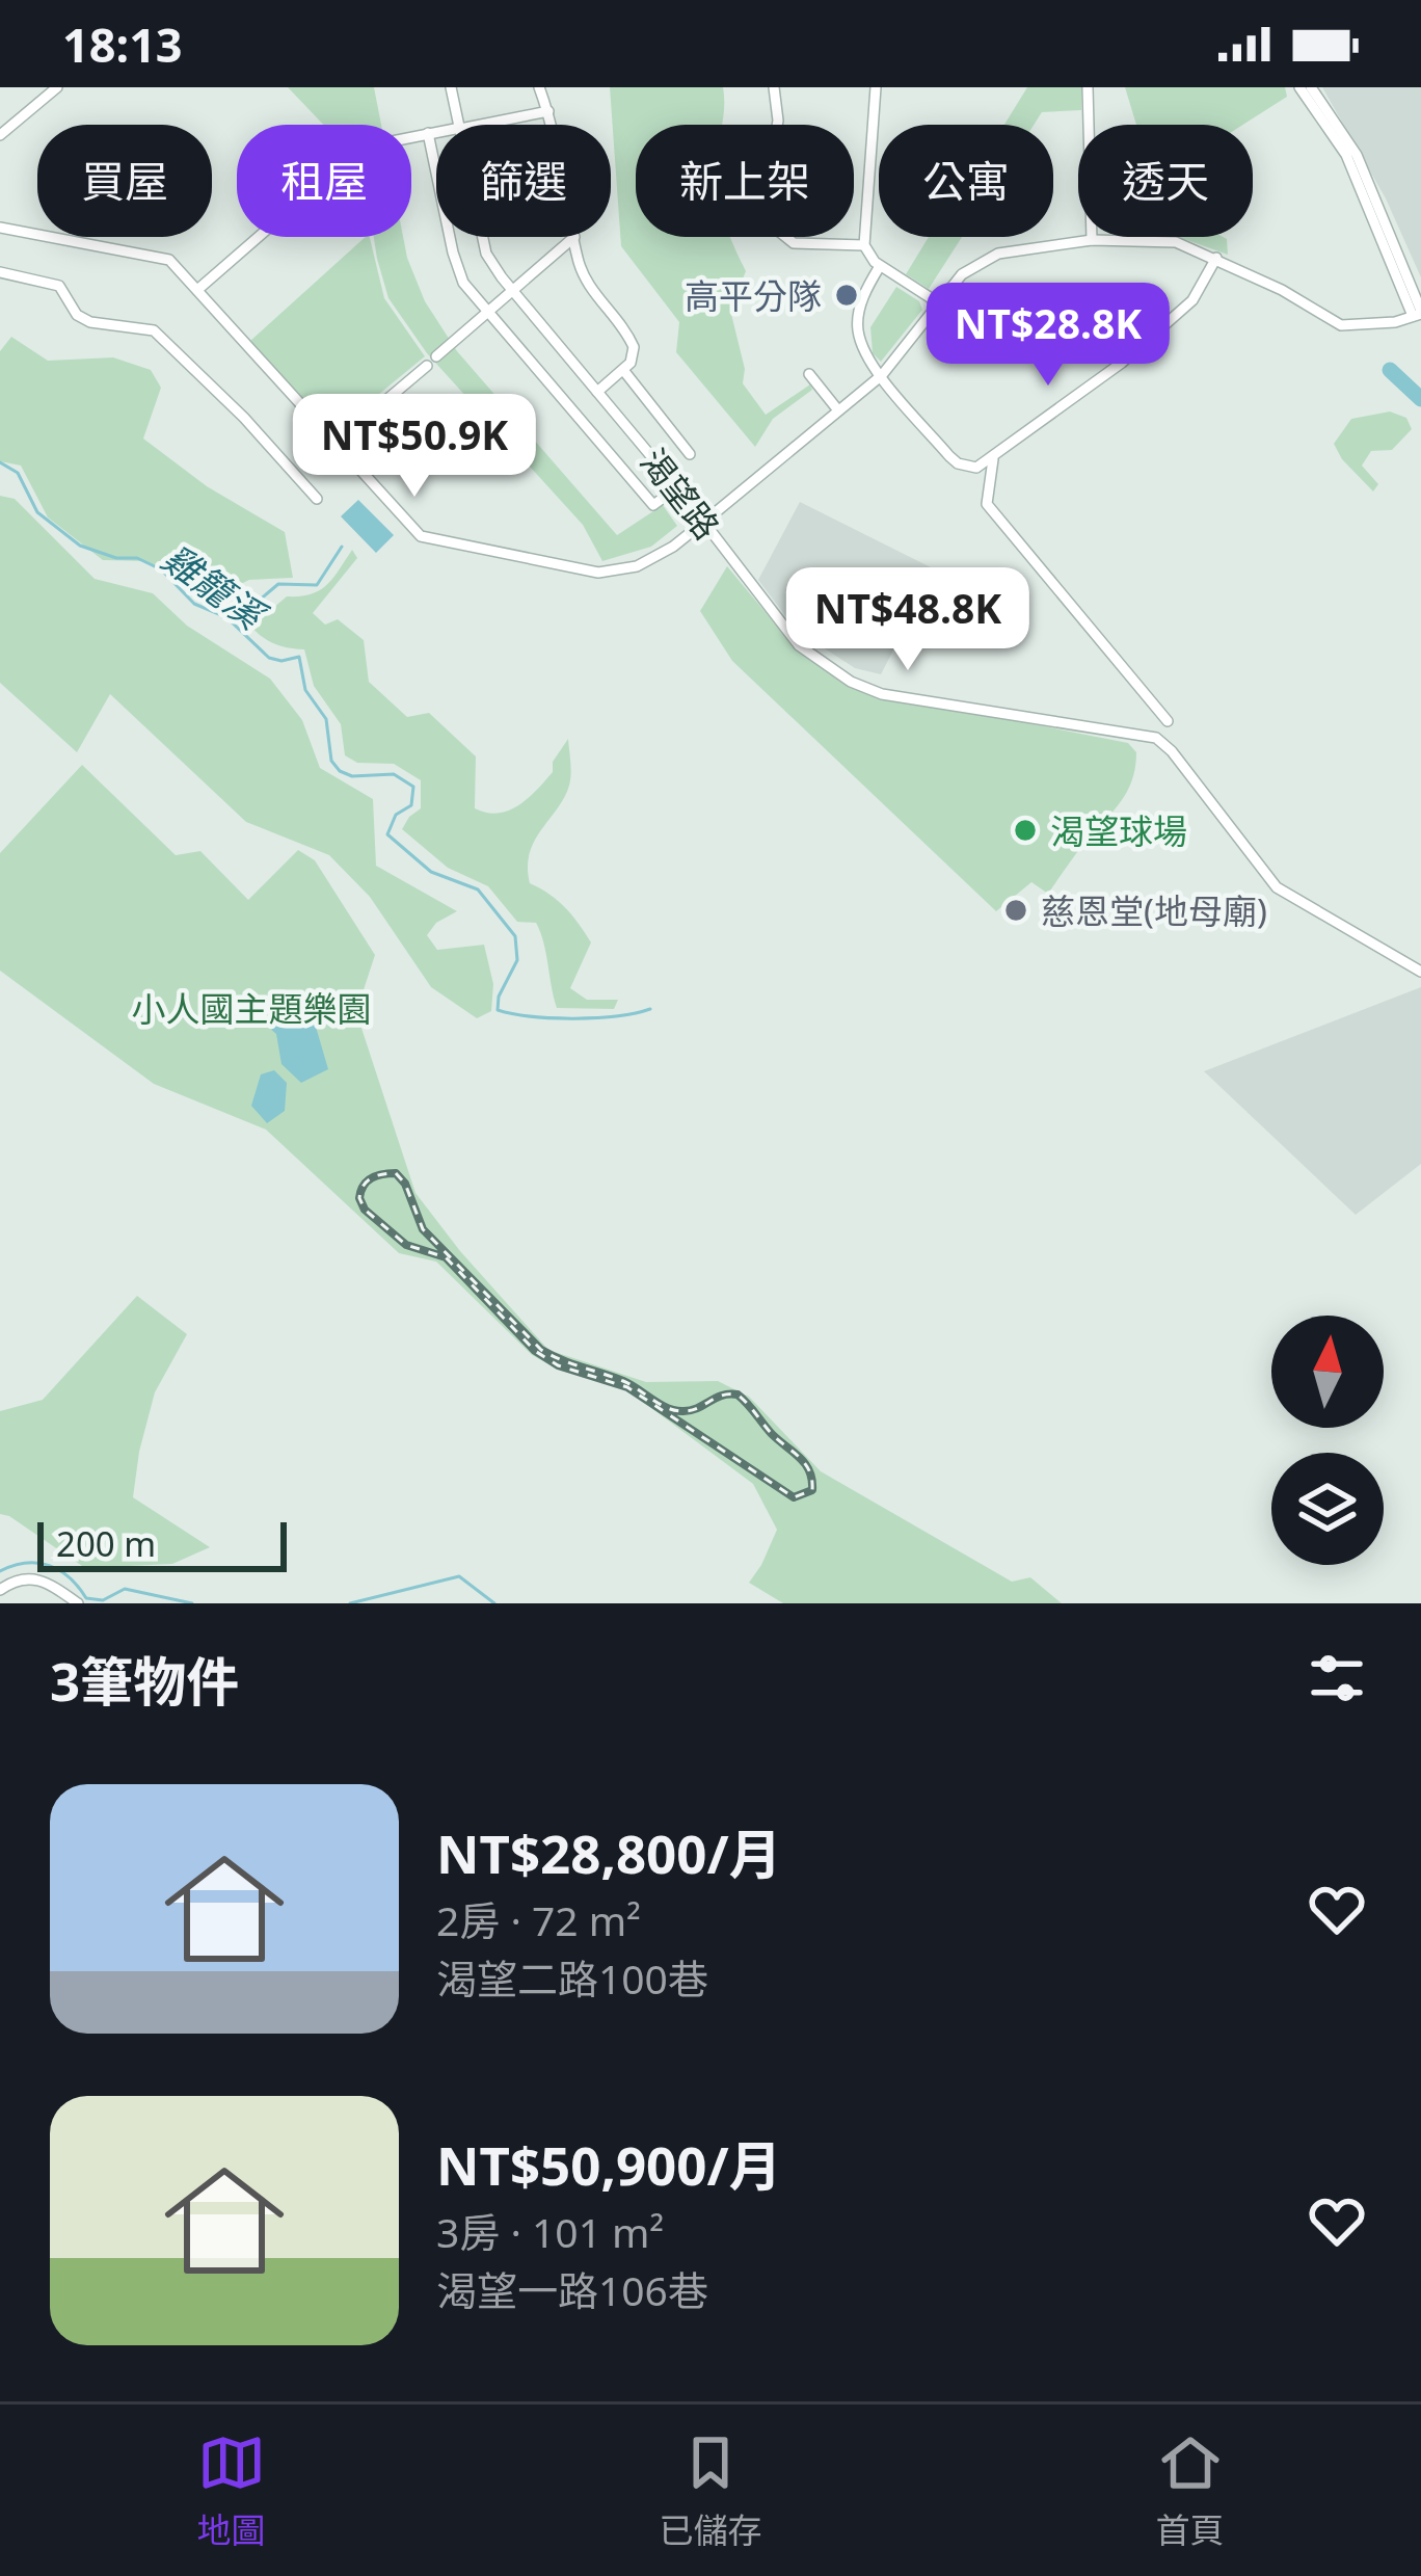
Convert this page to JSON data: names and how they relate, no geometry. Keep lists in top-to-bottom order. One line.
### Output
{"streets":{"street":["渴望路"]},"water":["雞籠溪"],"parks":["小人國主題樂園"],"places":["高平分隊","渴望球場","慈恩堂(地母廟)"],"scale_bar":"200 m","north":"top","page":{"status":"18:13","chip":["買屋","租屋","篩選","新上架","公寓","透天"],"price":["NT$28.8K","NT$50.9K","NT$48.8K"],"scale":"200 m","heading":"3筆物件","list":[{"name":"NT$28,800/月","note":"2房 · 72 m² · 渴望二路100巷"},{"name":"NT$50,900/月","note":"3房 · 101 m² · 渴望一路106巷"}],"tabs":["地圖","已儲存","首頁"]}}
